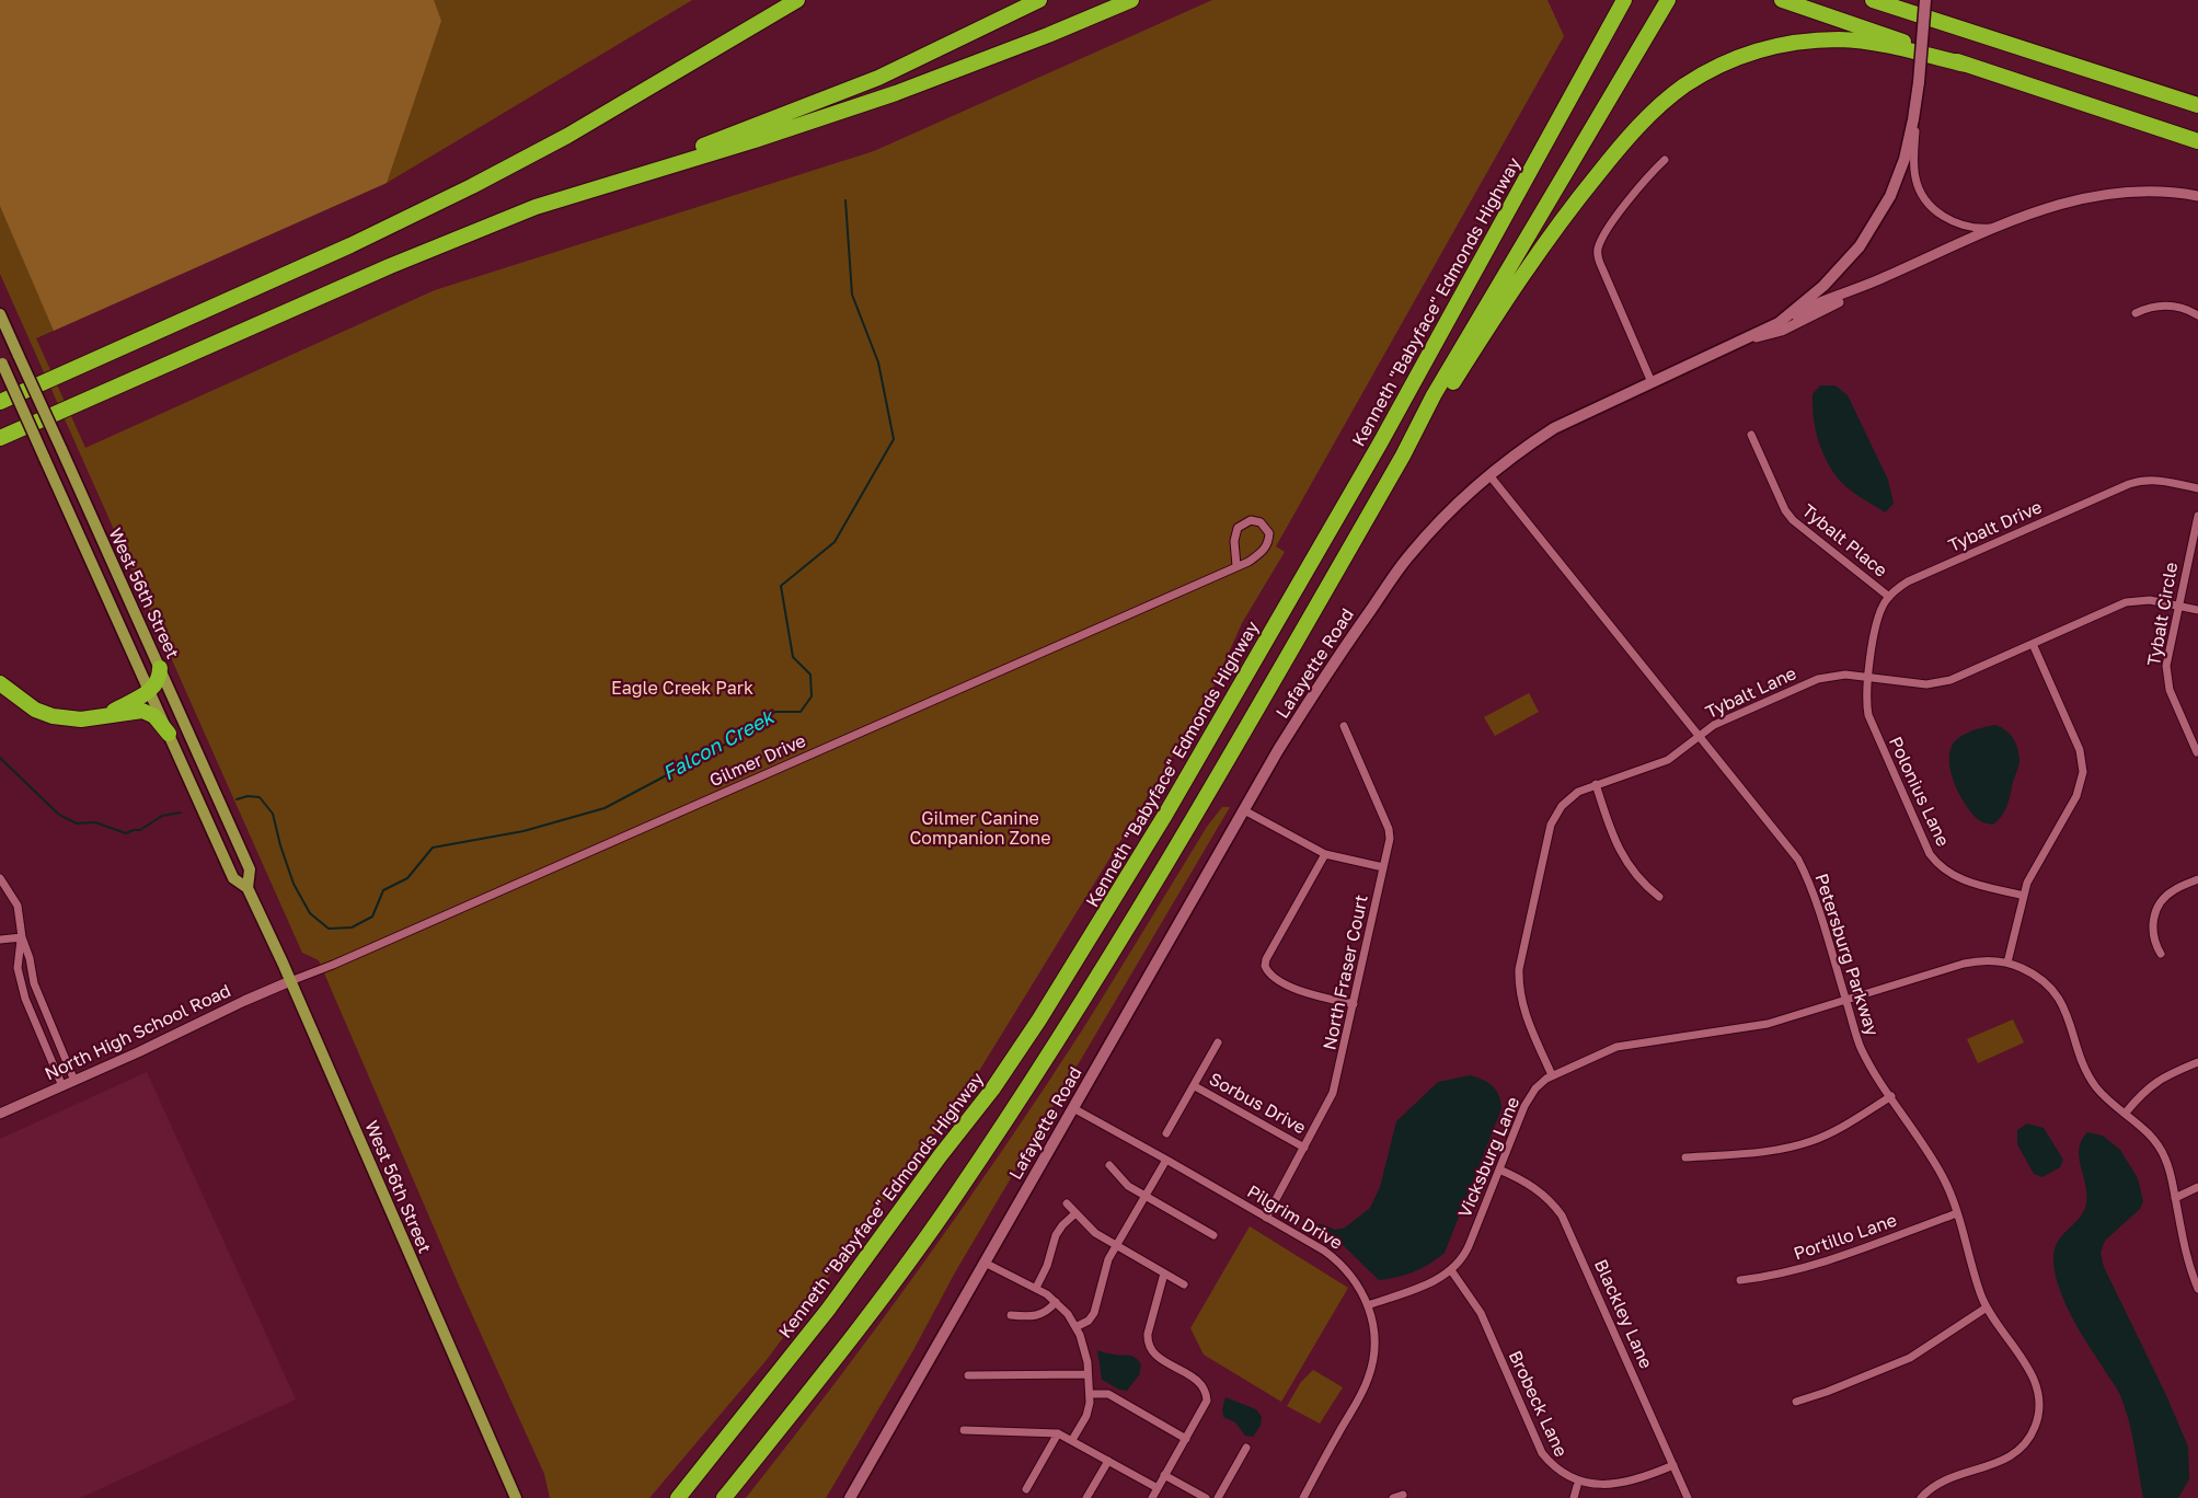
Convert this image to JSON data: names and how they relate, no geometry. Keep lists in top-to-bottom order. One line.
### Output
{"streets":{"highway":["Kenneth \"Babyface\" Edmonds Highway"],"main road":["West 56th Street","Lafayette Road"],"street":["Tybalt Drive","Tybalt Place","Tybalt Circle","Tybalt Lane","Gilmer Drive","Polonius Lane","Petersburg Parkway","North Fraser Court","North High School Road","Sorbus Drive","Vicksburg Lane","Pilgrim Drive","Portillo Lane","Blackley Lane","Brobeck Lane"]},"crossings":[["Tybalt Drive","Tybalt Place"],["West 56th Street","Gilmer Drive"],["West 56th Street","North High School Road"],["Tybalt Circle","Tybalt Lane"],["Lafayette Road","Petersburg Parkway"],["Lafayette Road","Pilgrim Drive"],["Tybalt Lane","Polonius Lane"],["Tybalt Lane","Petersburg Parkway"],["Tybalt Lane","Vicksburg Lane"],["Gilmer Drive","North High School Road"],["Petersburg Parkway","Vicksburg Lane"],["Petersburg Parkway","Portillo Lane"],["North Fraser Court","Sorbus Drive"],["North Fraser Court","Pilgrim Drive"],["Vicksburg Lane","Pilgrim Drive"],["Vicksburg Lane","Blackley Lane"],["Vicksburg Lane","Brobeck Lane"],["Blackley Lane","Brobeck Lane"]],"water":["Falcon Creek"],"parks":["Eagle Creek Park","Gilmer Canine Companion Zone"]}
